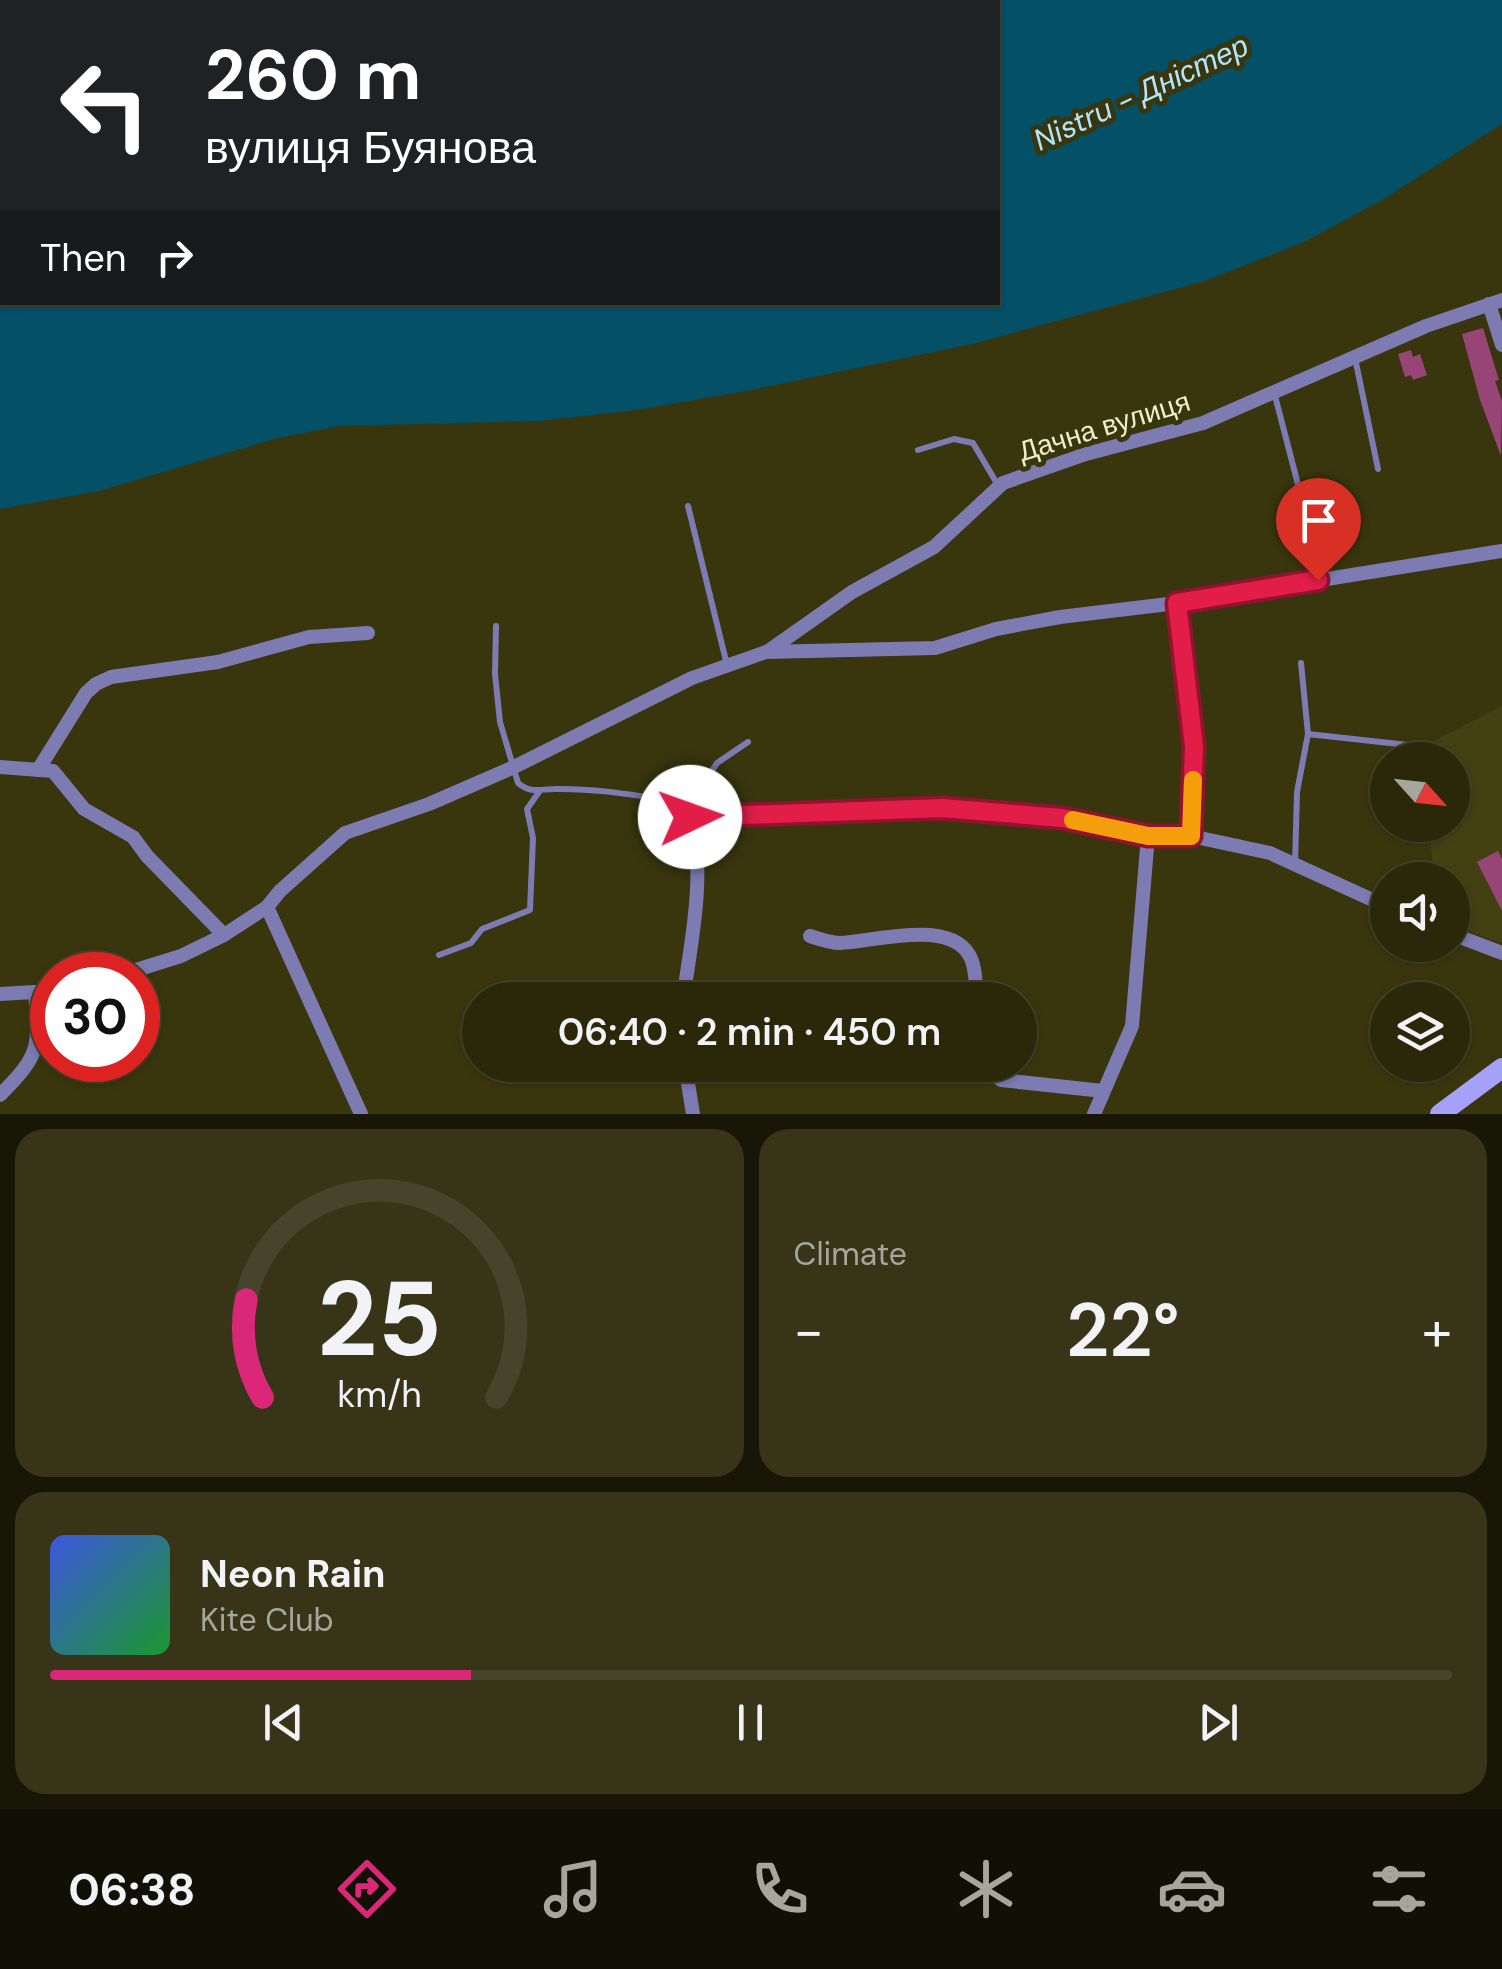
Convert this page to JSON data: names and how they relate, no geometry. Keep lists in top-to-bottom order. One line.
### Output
{"streets":{"street":["Дачна вулиця"]},"water":["Nistru - Дністер"],"north":"bottom right","page":{"turn":["260 m","вулиця Буянова"],"then":"Then","limit":"30","trip":"06:40 · 2 min · 450 m","tile":"Climate","heat":["−","22°","+"],"song":["Neon Rain","Kite Club"],"tabs":"06:38","gauge":["25","km/h"]}}
